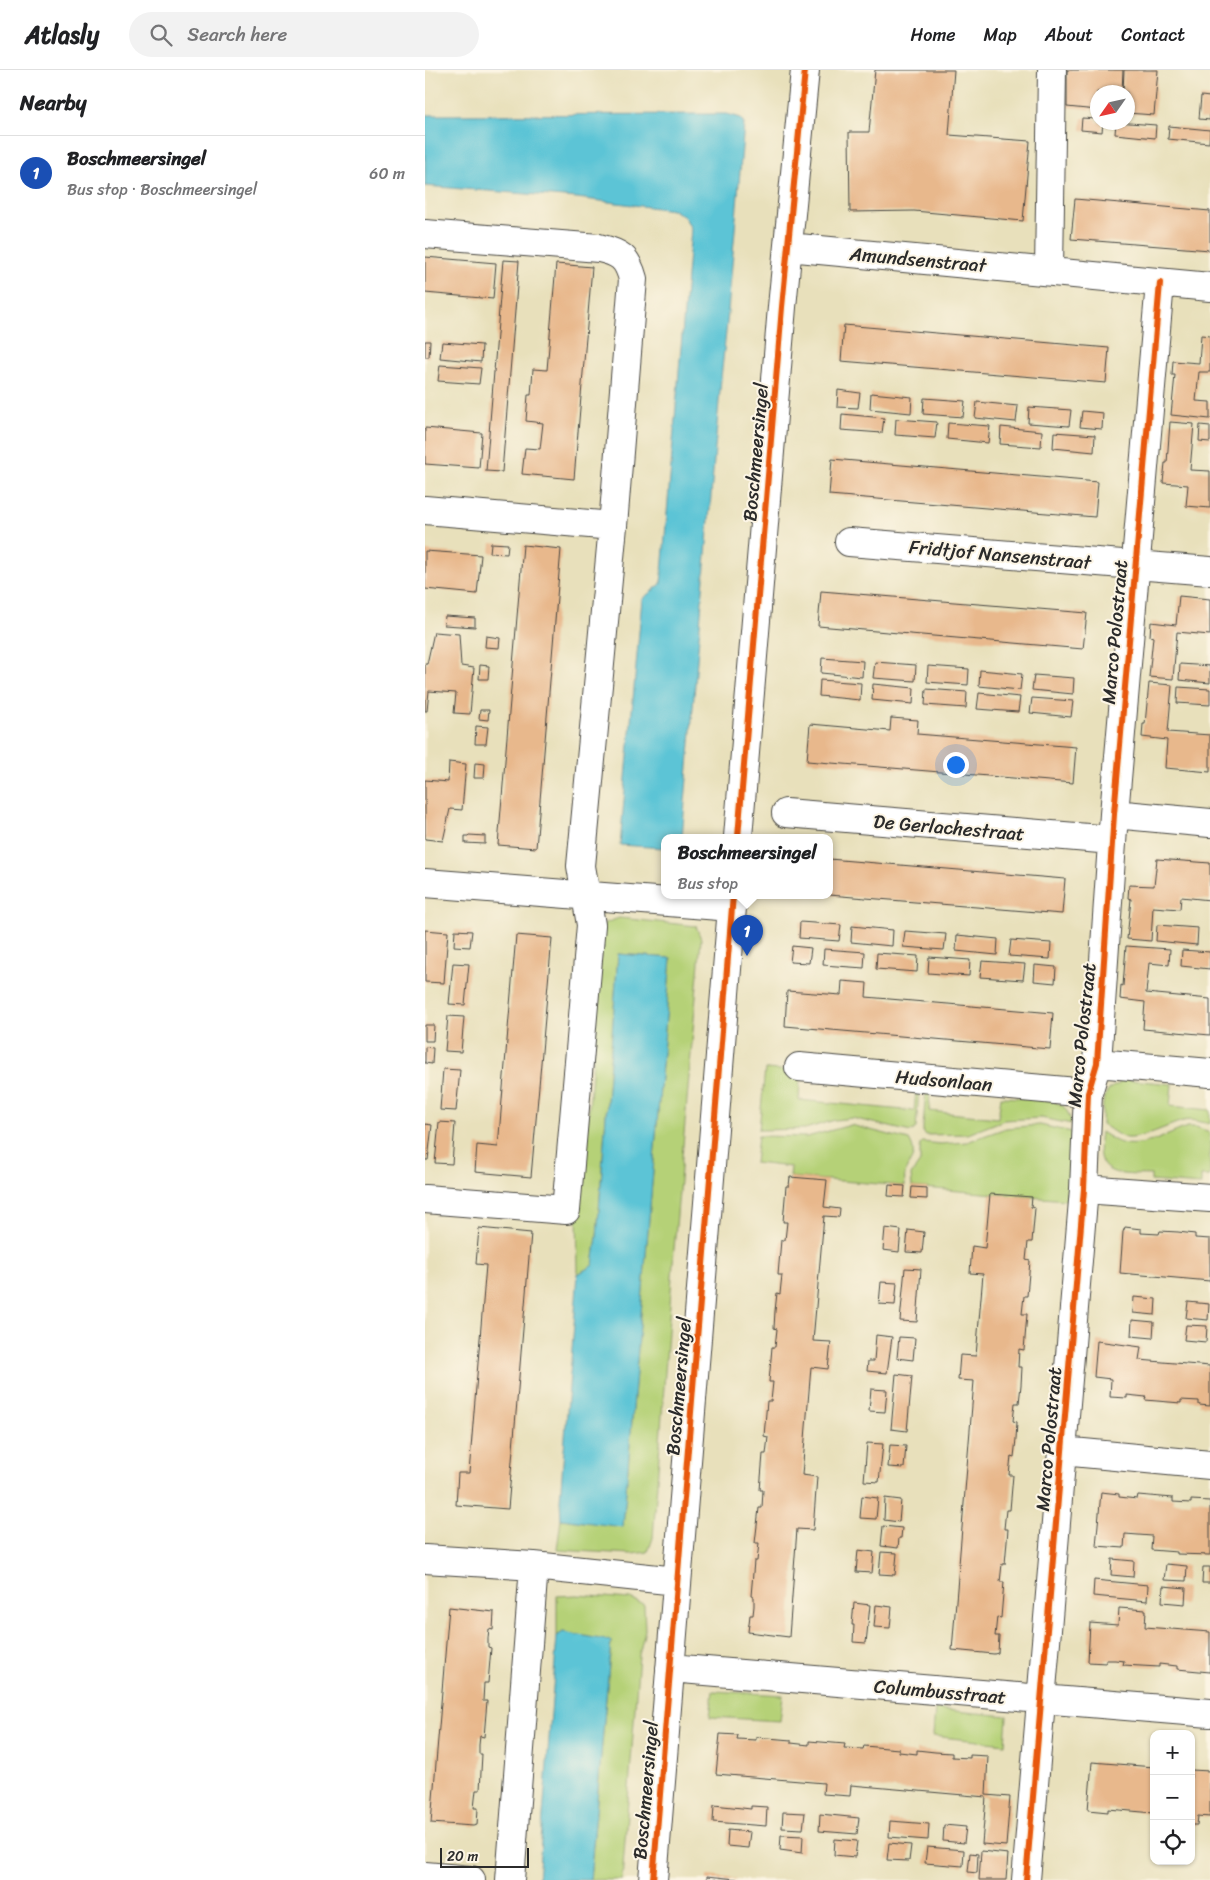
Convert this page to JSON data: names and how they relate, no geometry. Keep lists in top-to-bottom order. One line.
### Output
{"streets":{"street":["Amundsenstraat","Boschmeersingel","Fridtjof Nansenstraat","Marco Polostraat","De Gerlachestraat","Hudsonlaan","Columbusstraat"]},"crossings":[["Amundsenstraat","Boschmeersingel"],["Amundsenstraat","Marco Polostraat"],["Boschmeersingel","Columbusstraat"],["Fridtjof Nansenstraat","Marco Polostraat"],["Marco Polostraat","De Gerlachestraat"],["Marco Polostraat","Hudsonlaan"],["Marco Polostraat","Columbusstraat"]],"scale_bar":"20 m","north":"bottom left","page":{"header":"Atlasly","search":"Search here","nav":["Home","Map","About","Contact"],"heading":"Nearby","list":[{"mark":"1","name":"Boschmeersingel","note":"Bus stop · Boschmeersingel","value":"60 m"}],"popup":["Boschmeersingel","Bus stop"],"pins":"1","map_buttons":["+","−"],"scale":"20 m"}}
